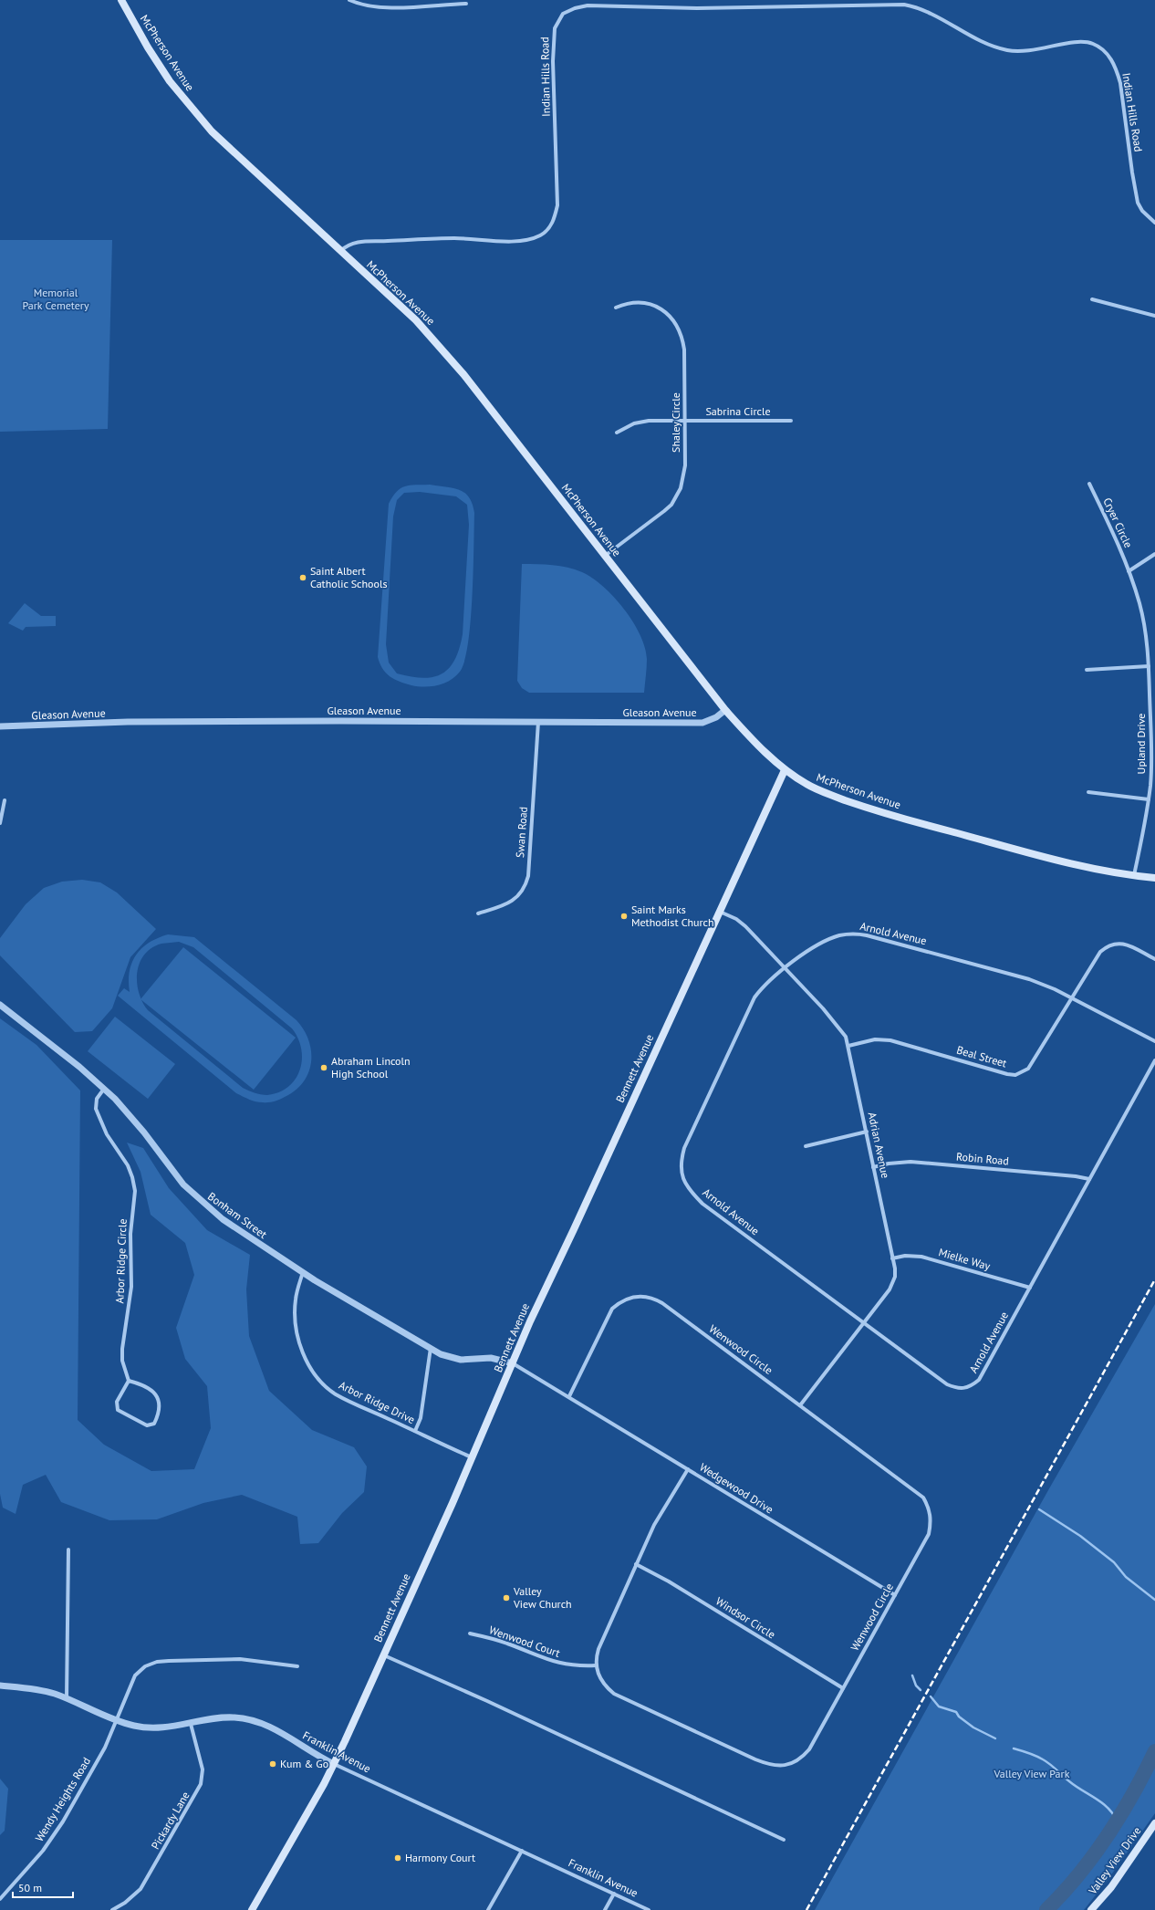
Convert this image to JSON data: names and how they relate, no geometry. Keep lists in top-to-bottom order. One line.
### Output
{"streets":{"main road":["McPherson Avenue","Bennett Avenue","Valley View Drive"],"street":["Indian Hills Road","Sabrina Circle","Shaley Circle","Cryer Circle","Gleason Avenue","Upland Drive","Swan Road","Arnold Avenue","Beal Street","Adrian Avenue","Robin Road","Bonham Street","Mielke Way","Arbor Ridge Circle","Wenwood Circle","Arbor Ridge Drive","Wedgewood Drive","Windsor Circle","Wenwood Court","Franklin Avenue","Wendy Heights Road","Pickardy Lane"]},"crossings":[["McPherson Avenue","Indian Hills Road"],["McPherson Avenue","Shaley Circle"],["McPherson Avenue","Gleason Avenue"],["McPherson Avenue","Upland Drive"],["McPherson Avenue","Bennett Avenue"],["Sabrina Circle","Shaley Circle"],["Cryer Circle","Upland Drive"],["Gleason Avenue","Swan Road"],["Arnold Avenue","Beal Street"],["Arnold Avenue","Adrian Avenue"],["Arnold Avenue","Robin Road"],["Arnold Avenue","Mielke Way"],["Beal Street","Adrian Avenue"],["Bennett Avenue","Adrian Avenue"],["Bennett Avenue","Bonham Street"],["Bennett Avenue","Arbor Ridge Drive"],["Bennett Avenue","Wedgewood Drive"],["Bennett Avenue","Franklin Avenue"],["Adrian Avenue","Robin Road"],["Adrian Avenue","Mielke Way"],["Adrian Avenue","Wenwood Circle"],["Bonham Street","Arbor Ridge Circle"],["Bonham Street","Arbor Ridge Drive"],["Bonham Street","Wedgewood Drive"],["Wenwood Circle","Wedgewood Drive"],["Wenwood Circle","Windsor Circle"],["Wenwood Circle","Wenwood Court"],["Franklin Avenue","Wendy Heights Road"],["Franklin Avenue","Pickardy Lane"]],"parks":["Memorial Park Cemetery","Valley View Park"],"places":["Saint Albert Catholic Schools","Saint Marks Methodist Church","Abraham Lincoln High School","Valley View Church","Kum & Go","Harmony Court"],"scale_bar":"50 m"}
